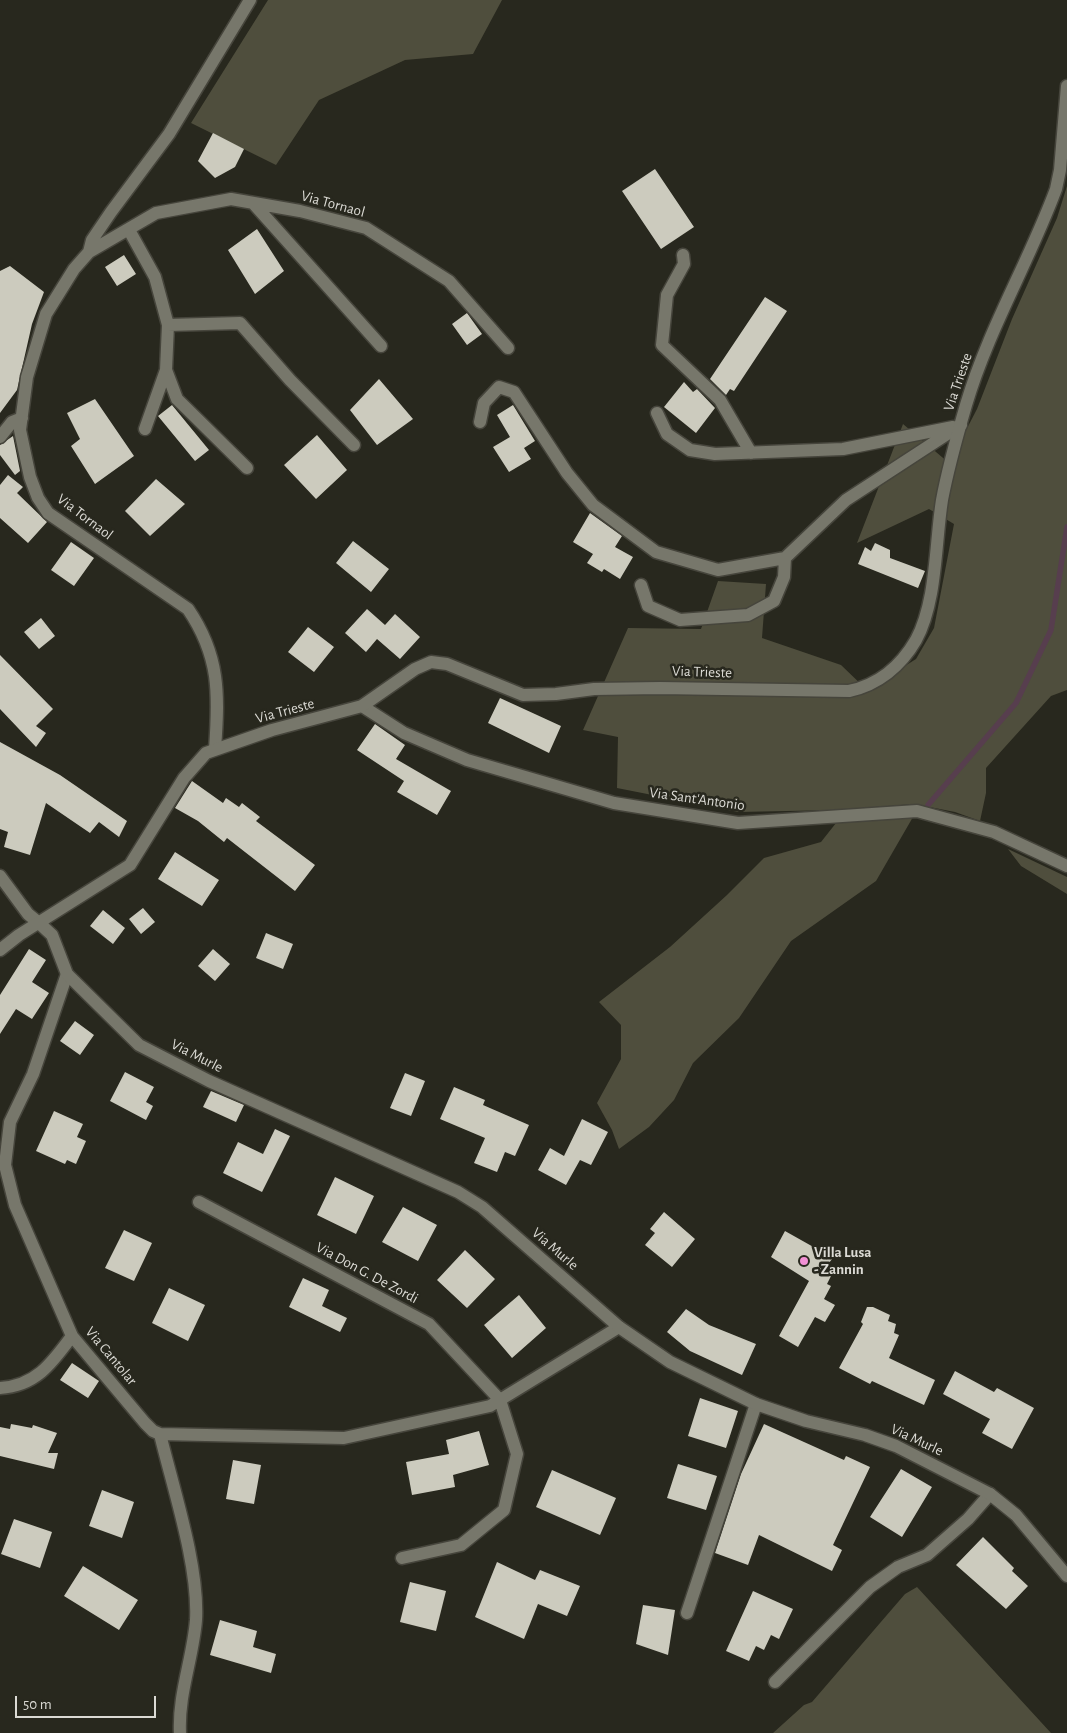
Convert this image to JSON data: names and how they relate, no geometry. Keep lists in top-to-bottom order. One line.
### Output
{"streets":{"street":["Via Tornaol","Via Trieste","Via Sant'Antonio","Via Murle","Via Don G. De Zordi","Via Cantolar"]},"crossings":[["Via Tornaol","Via Trieste"],["Via Trieste","Via Sant'Antonio"],["Via Trieste","Via Murle"],["Via Murle","Via Cantolar"]],"places":["Villa Lusa - Zannin"],"scale_bar":"50 m"}
